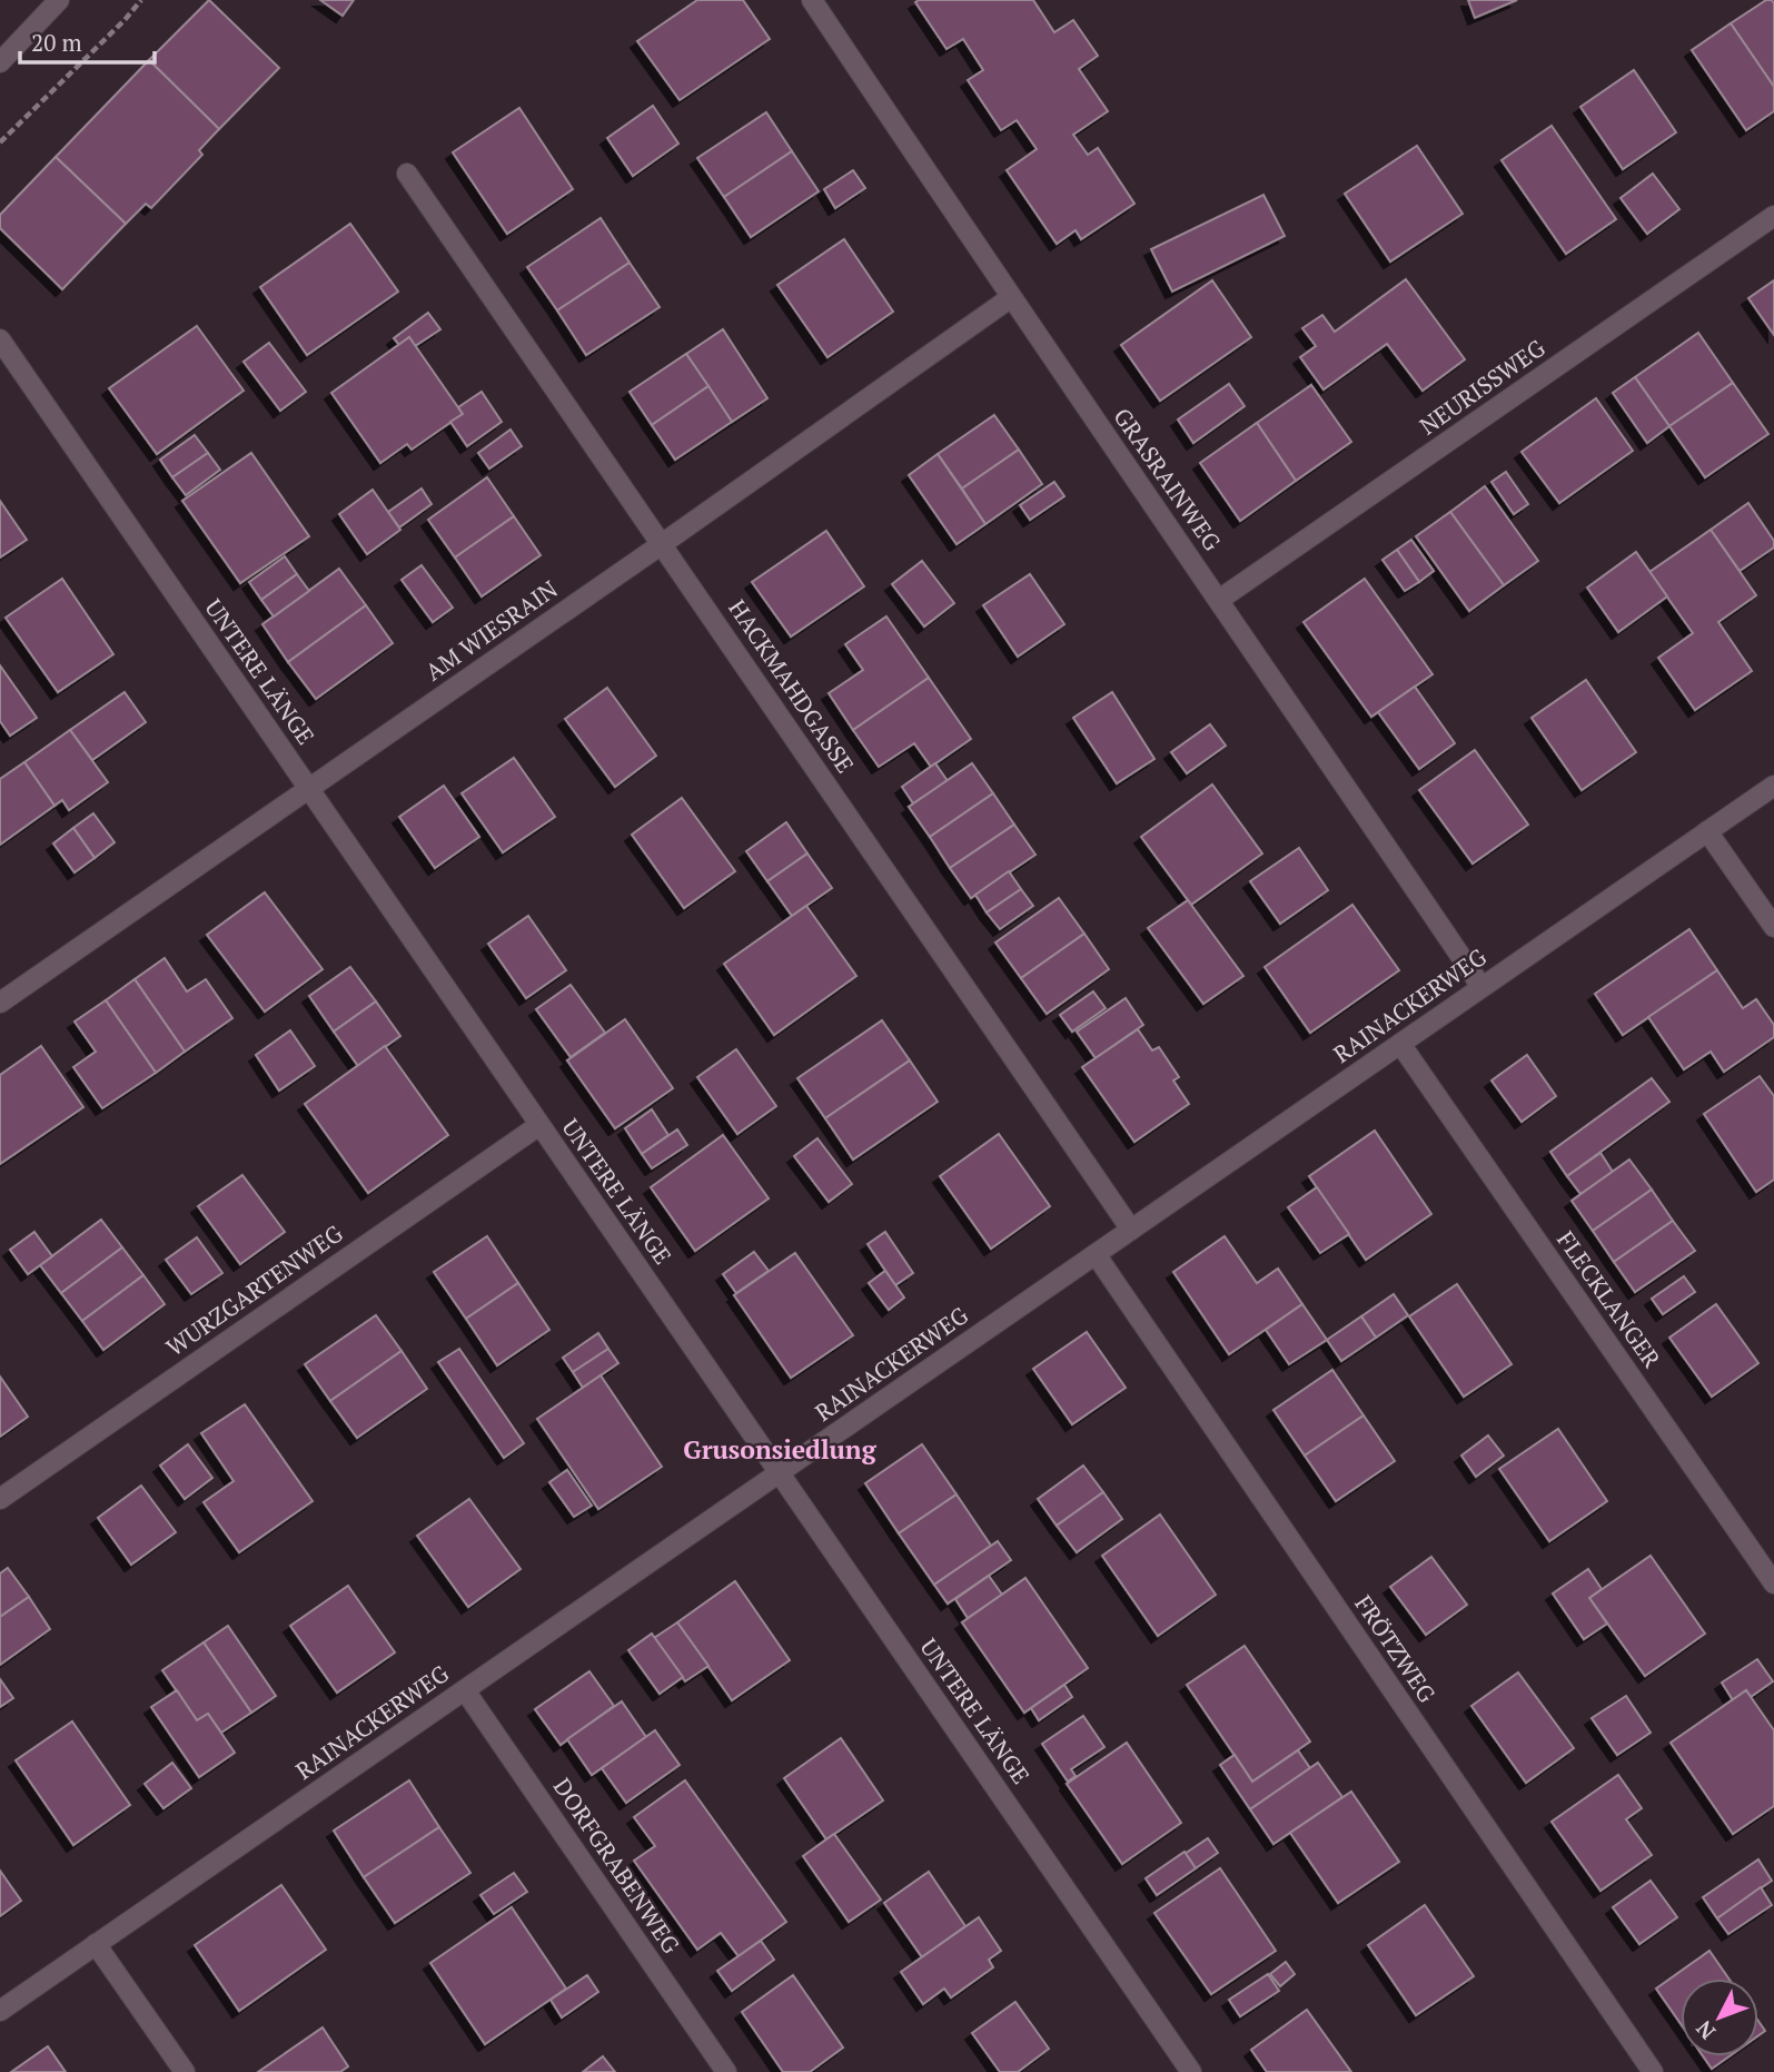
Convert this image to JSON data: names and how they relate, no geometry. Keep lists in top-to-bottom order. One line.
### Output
{"streets":{"street":["NEURISSWEG","GRASRAINWEG","AM WIESRAIN","UNTERE LÄNGE","HACKMAHDGASSE","RAINACKERWEG","WURZGARTENWEG","FLECKLANGER","FRÖTZWEG","DORFGRABENWEG"]},"crossings":[["NEURISSWEG","GRASRAINWEG"],["GRASRAINWEG","AM WIESRAIN"],["GRASRAINWEG","RAINACKERWEG"],["AM WIESRAIN","UNTERE LÄNGE"],["AM WIESRAIN","HACKMAHDGASSE"],["UNTERE LÄNGE","RAINACKERWEG"],["UNTERE LÄNGE","WURZGARTENWEG"],["HACKMAHDGASSE","RAINACKERWEG"],["RAINACKERWEG","FLECKLANGER"],["RAINACKERWEG","FRÖTZWEG"],["RAINACKERWEG","DORFGRABENWEG"]],"districts":["Grusonsiedlung"],"scale_bar":"20 m","north":"bottom left"}
